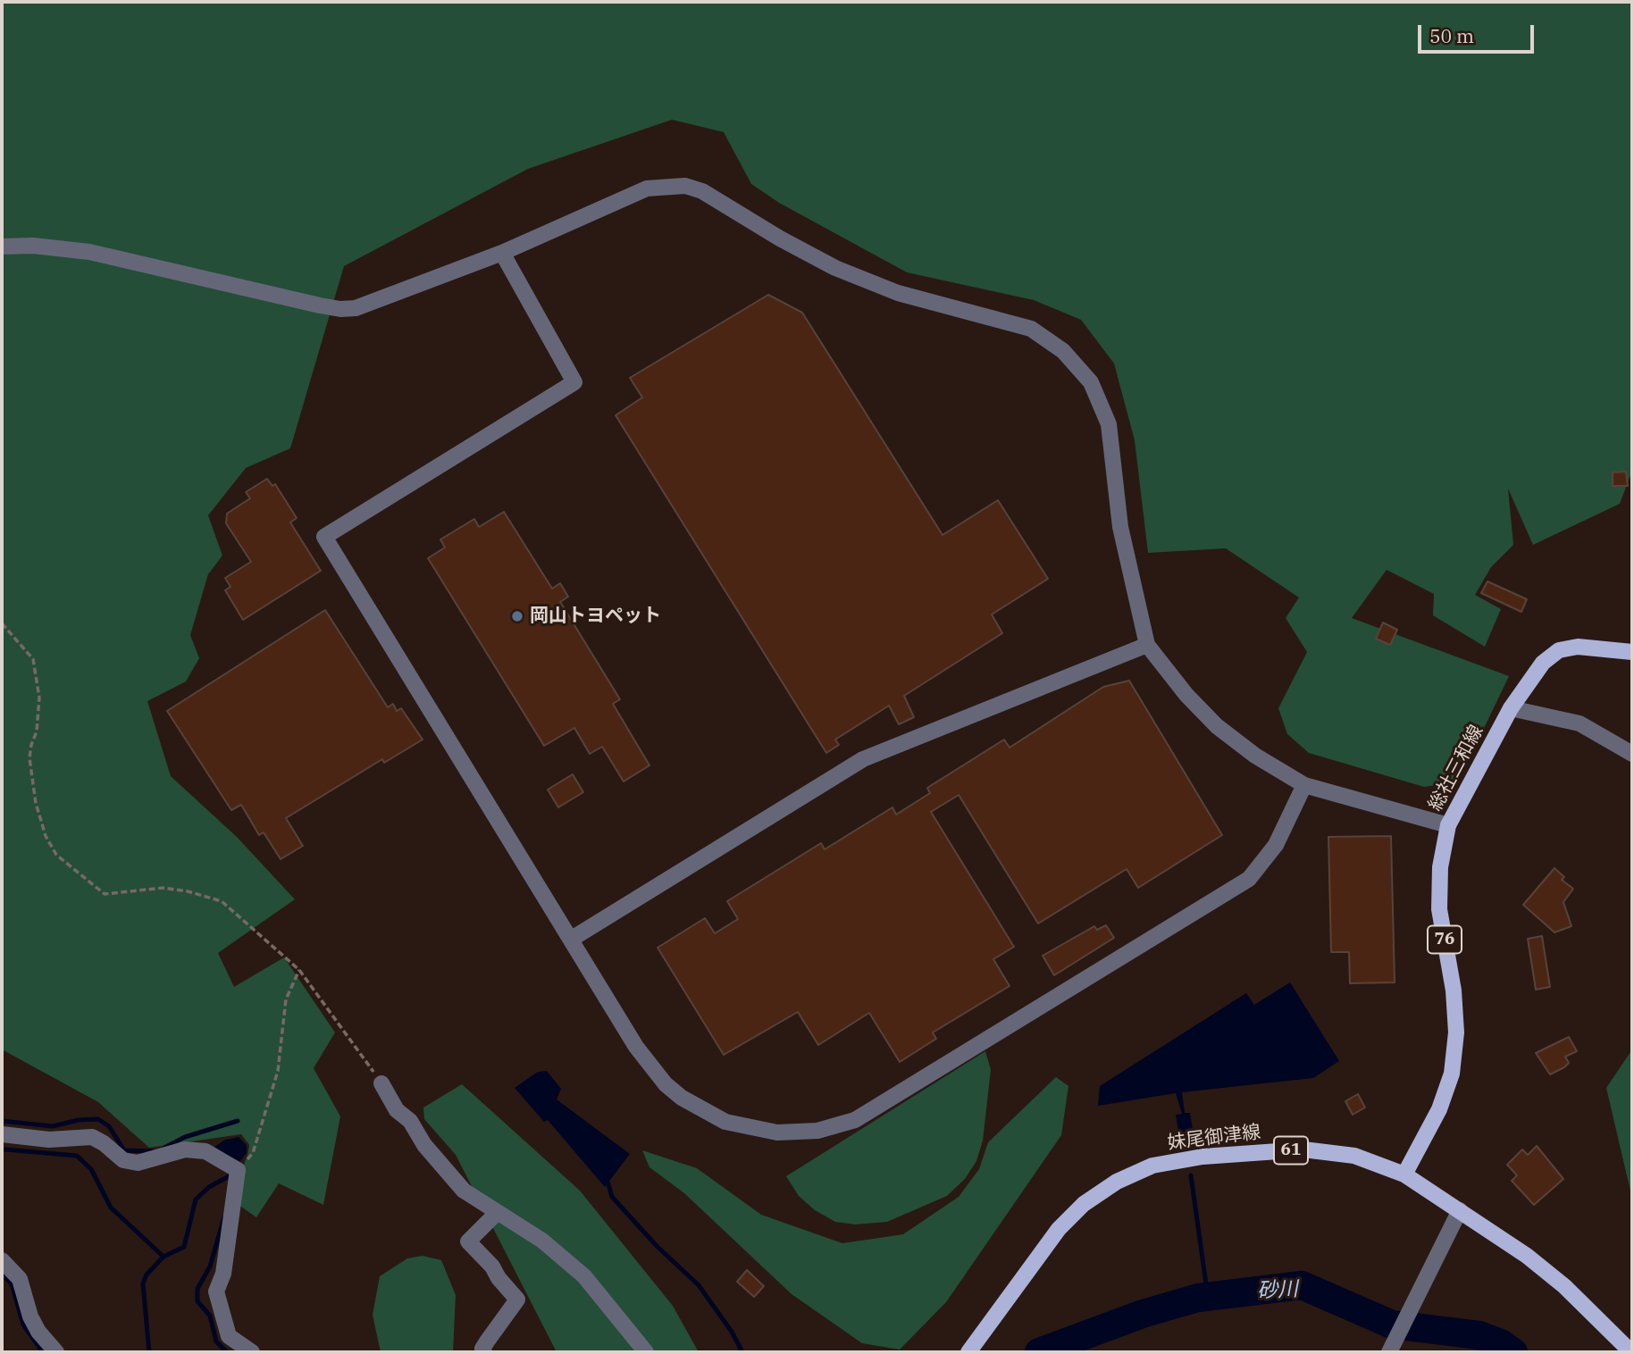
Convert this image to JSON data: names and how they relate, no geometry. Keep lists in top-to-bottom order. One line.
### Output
{"streets":{"main road":["総社三和線","76","妹尾御津線","61"]},"crossings":[["総社三和線","妹尾御津線"]],"water":["砂川"],"places":["岡山トヨペット"],"scale_bar":"50 m"}
